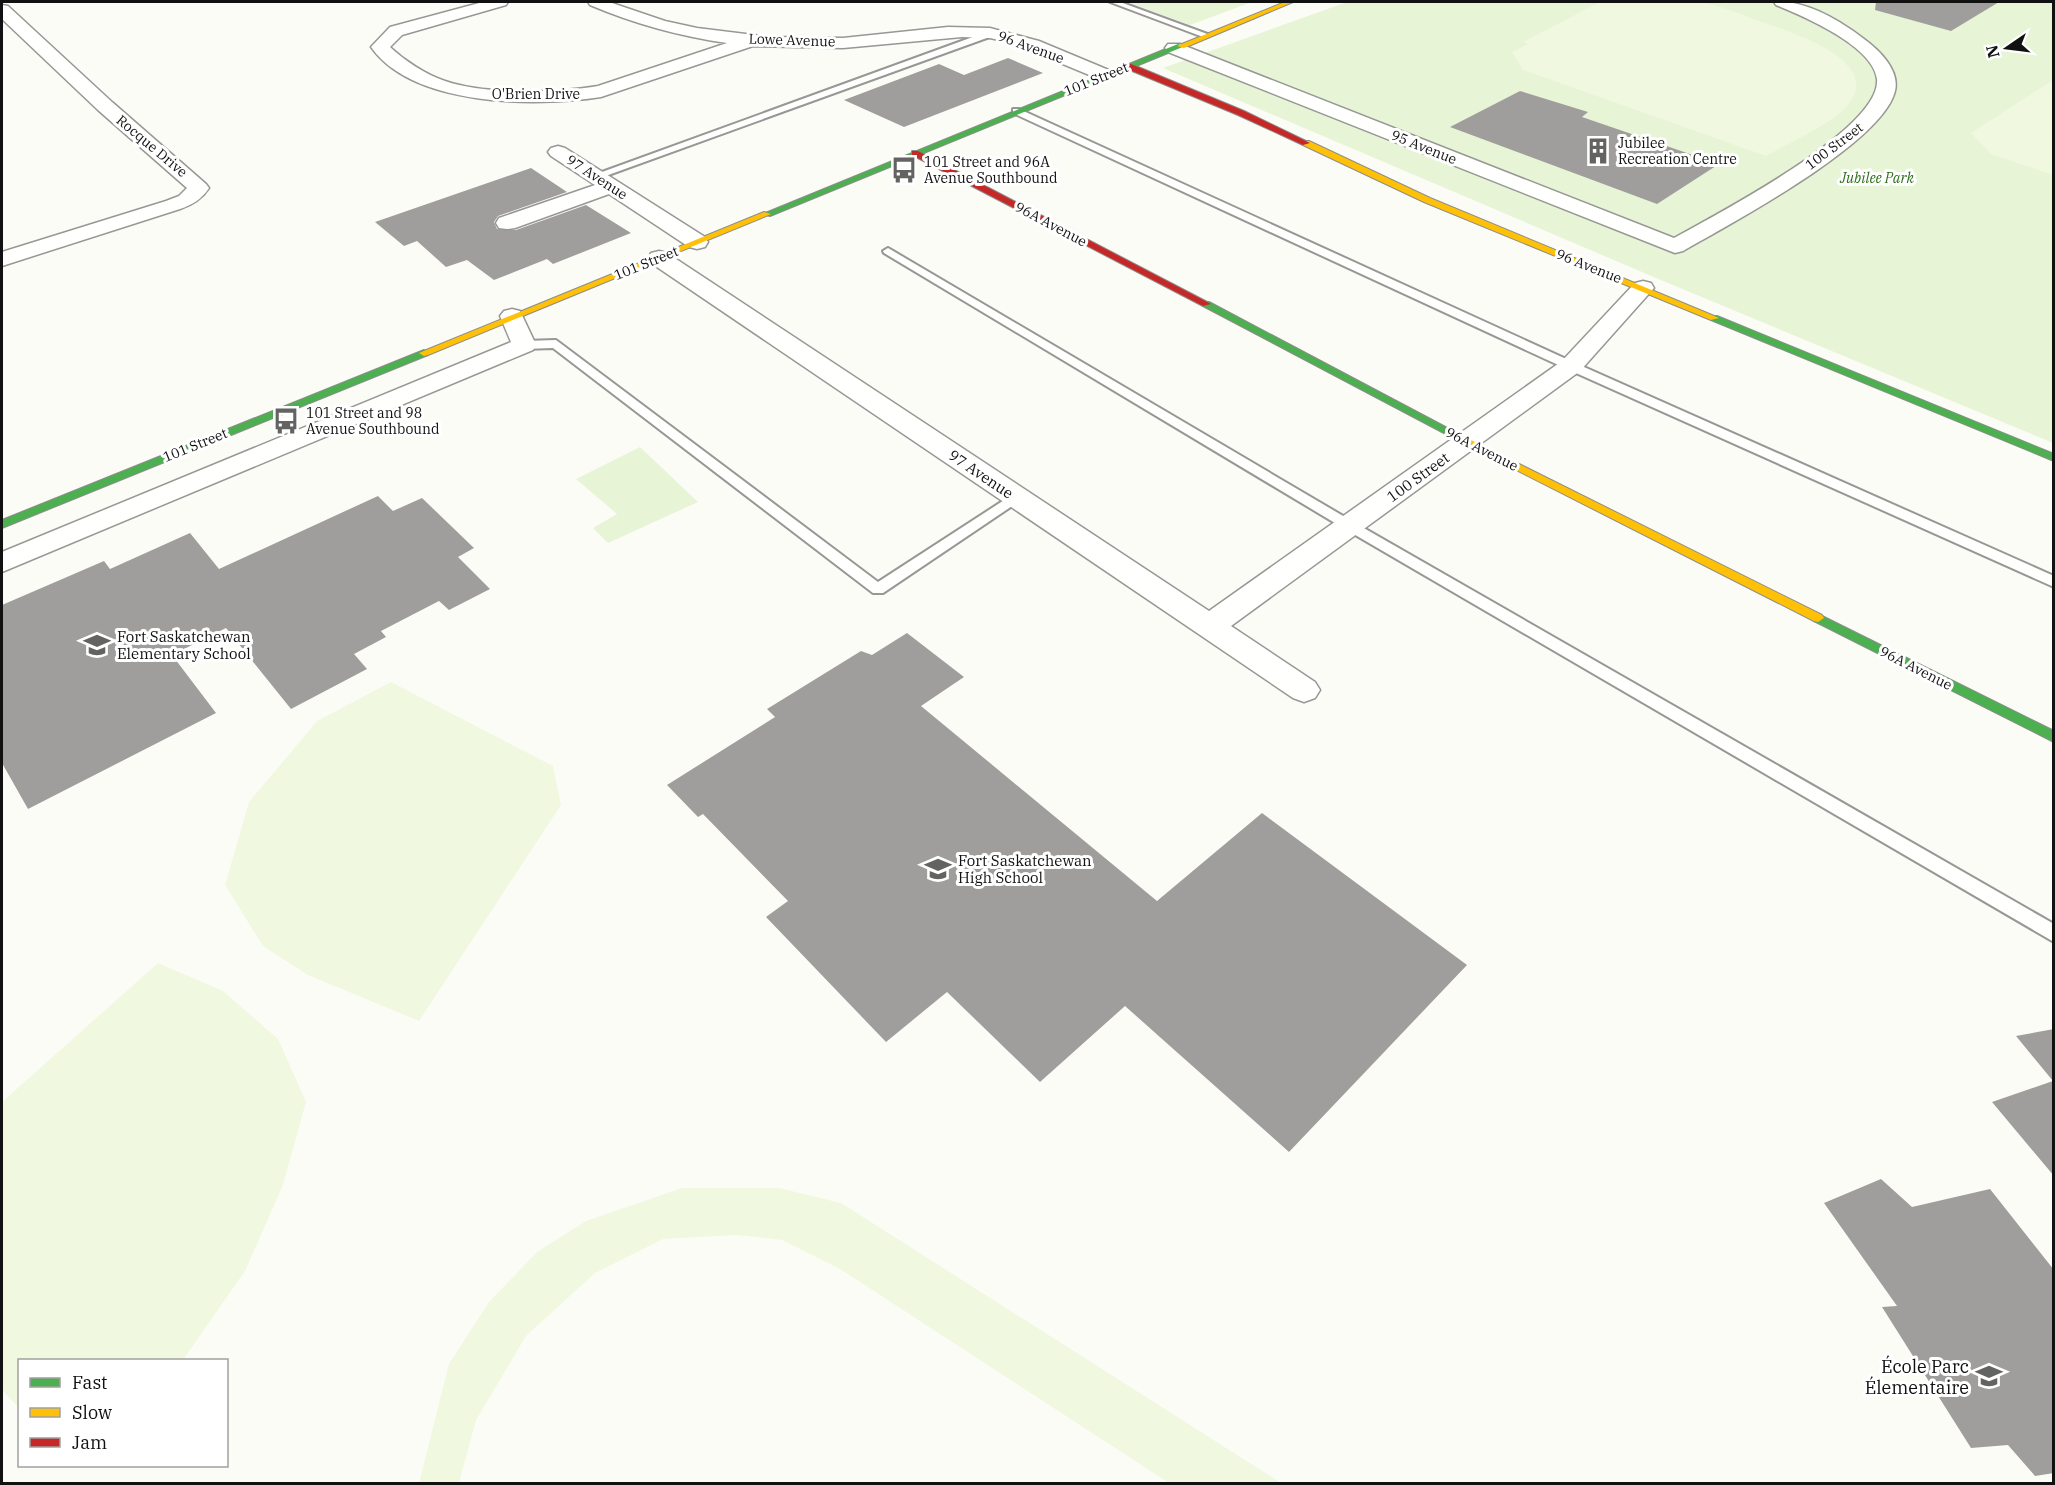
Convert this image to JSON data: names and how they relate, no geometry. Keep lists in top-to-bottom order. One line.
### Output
{"streets":{"street":["Lowe Avenue","96 Avenue","101 Street","O'Brien Drive","Rocque Drive","100 Street","95 Avenue","97 Avenue","96A Avenue"]},"crossings":[["Lowe Avenue","96 Avenue"],["Lowe Avenue","O'Brien Drive"],["96 Avenue","101 Street"],["96 Avenue","100 Street"],["101 Street","95 Avenue"],["101 Street","97 Avenue"],["101 Street","96A Avenue"],["100 Street","95 Avenue"],["100 Street","97 Avenue"],["100 Street","96A Avenue"]],"parks":["Jubilee Park"],"places":{"building":["Jubilee Recreation Centre"],"bus stop":["101 Street and 96A Avenue Southbound","101 Street and 98 Avenue Southbound"],"school or university":["Fort Saskatchewan Elementary School","Fort Saskatchewan High School","École Parc Élementaire"]},"legend":["Fast","Slow","Jam"],"north":"left"}
